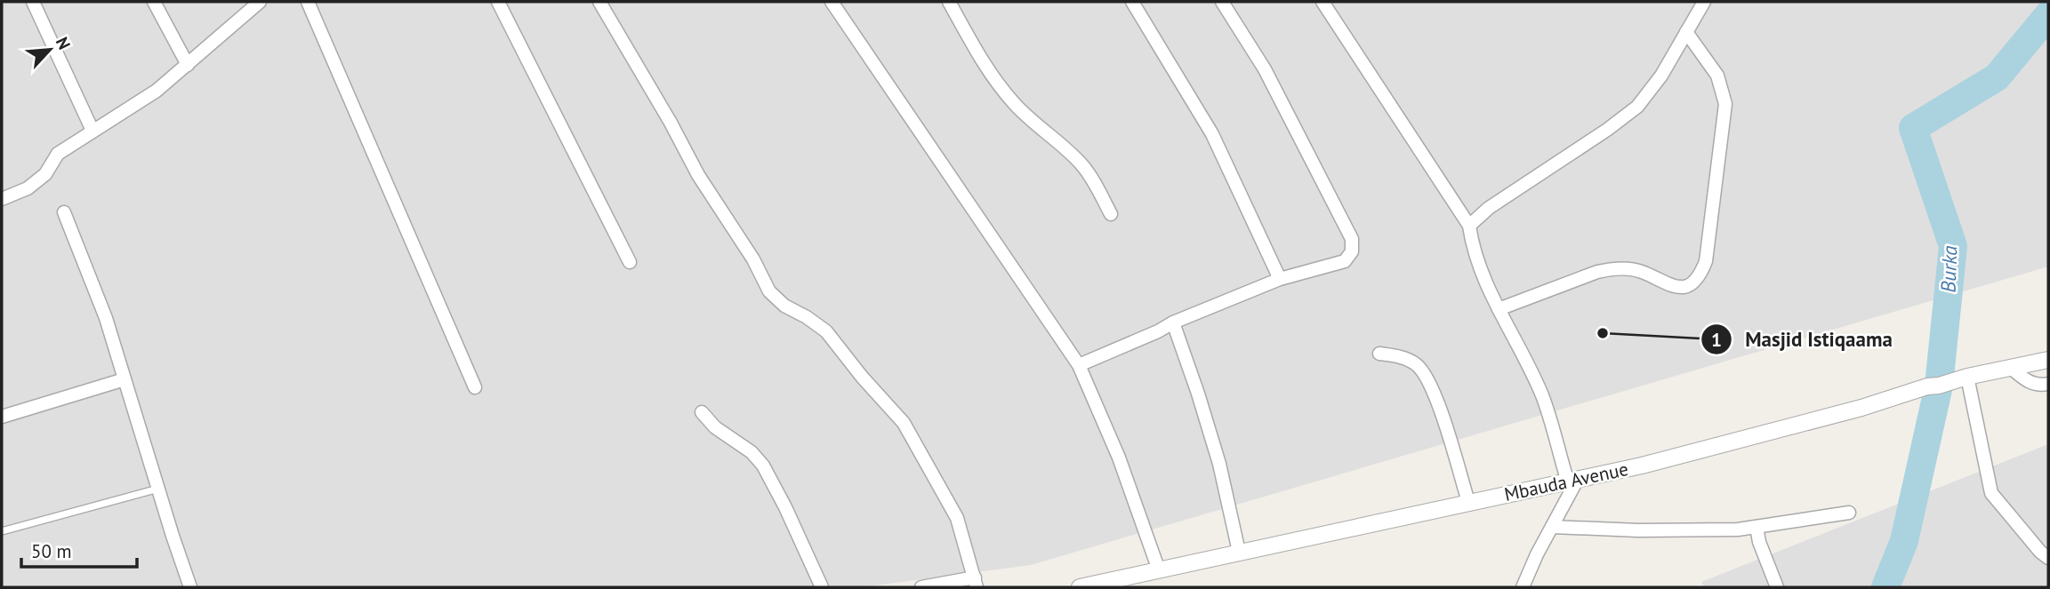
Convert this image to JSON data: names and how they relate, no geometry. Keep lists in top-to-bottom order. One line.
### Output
{"streets":{"street":["Mbauda Avenue"]},"water":["Burka"],"places":["Masjid Istiqaama"],"scale_bar":"50 m","north":"top right"}
